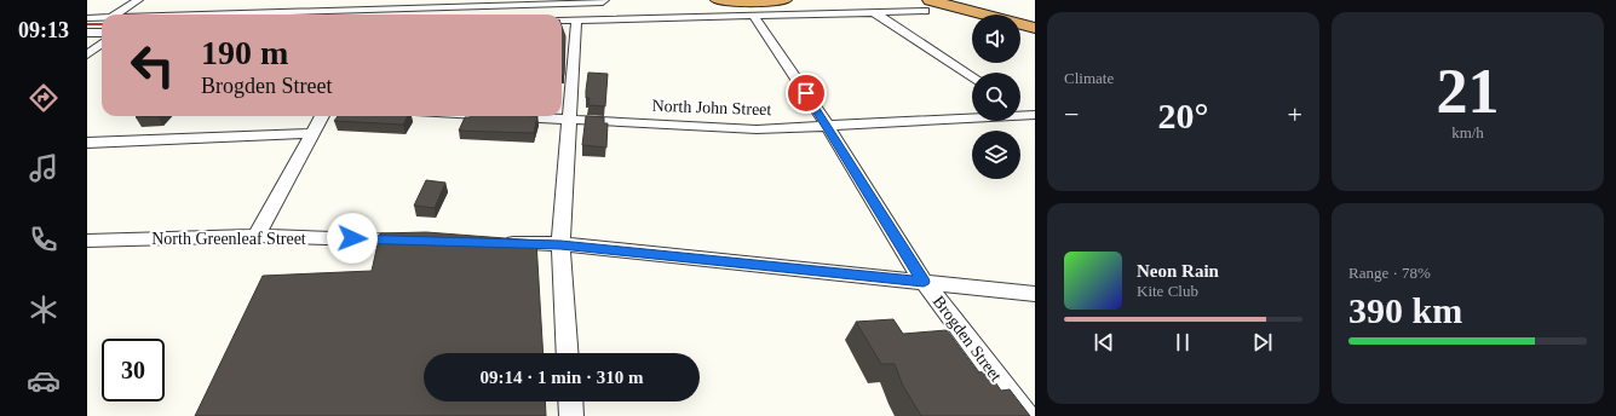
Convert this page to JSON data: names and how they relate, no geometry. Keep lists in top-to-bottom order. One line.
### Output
{"streets":{"street":["North John Street","North Greenleaf Street","Brogden Street"]},"crossings":[["North John Street","Brogden Street"]],"page":{"tabs":"09:13","tile":["Climate",["21","km/h"],["Range · 78%","390 km"]],"turn":["190 m","Brogden Street"],"heat":["−","20°","+"],"song":["Neon Rain","Kite Club"],"limit":"30","trip":"09:14 · 1 min · 310 m"}}
